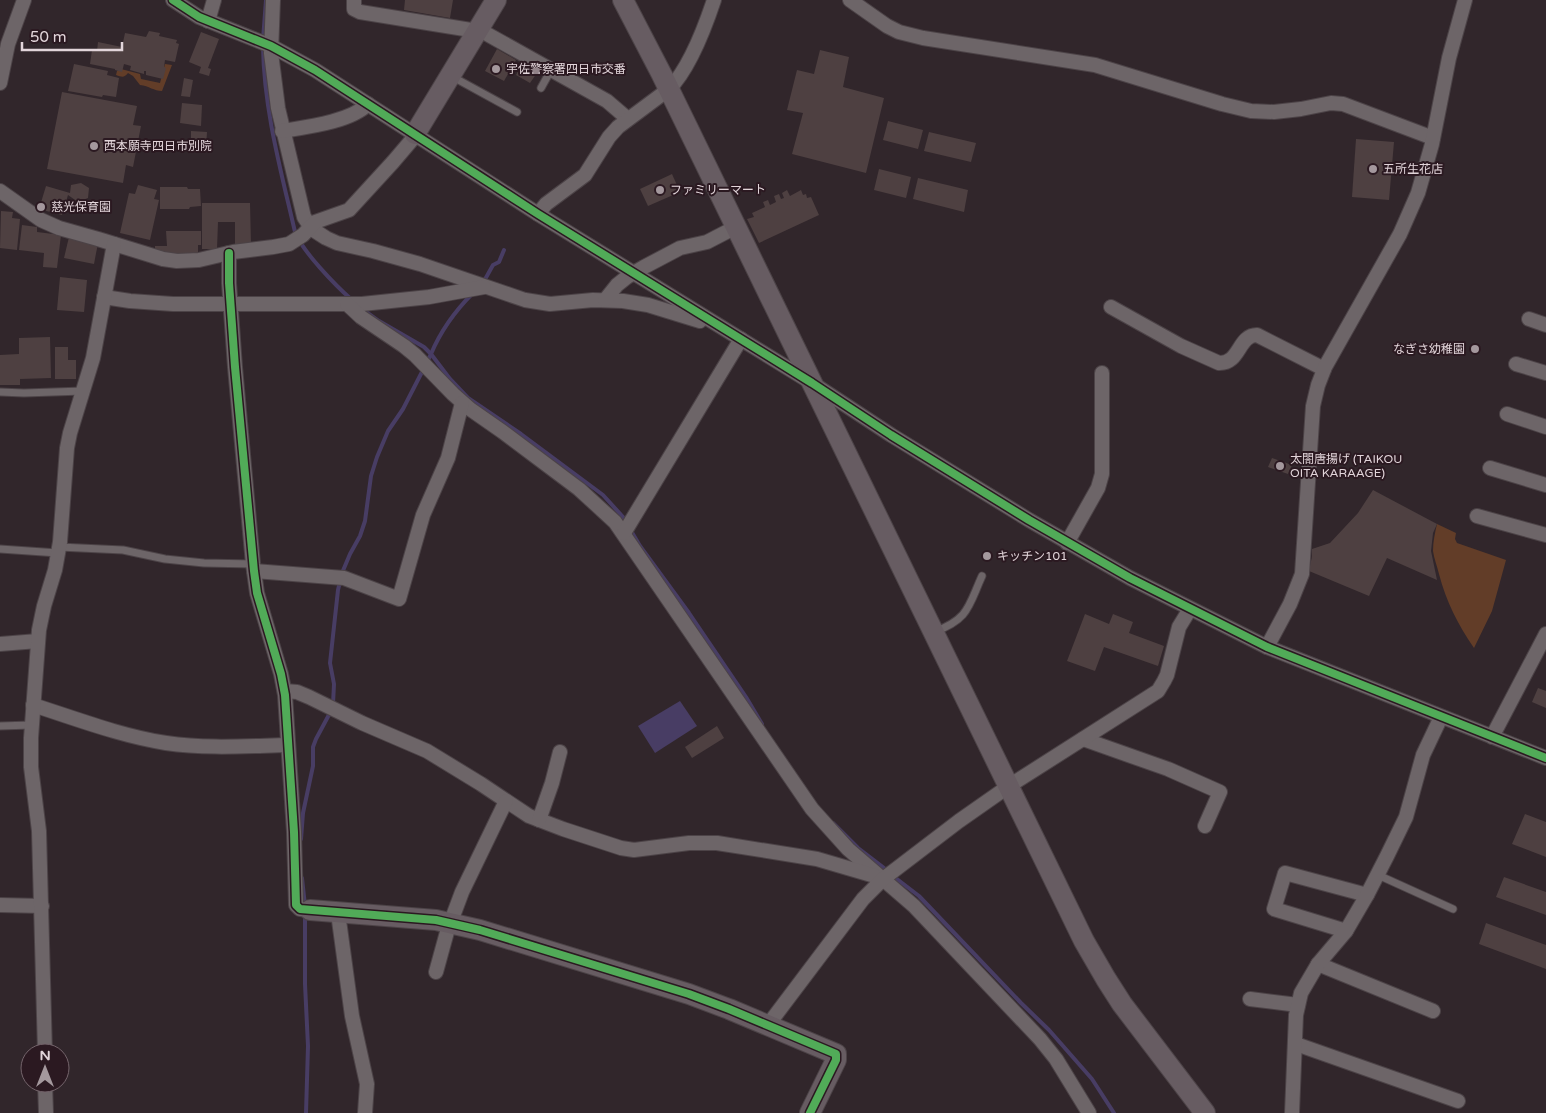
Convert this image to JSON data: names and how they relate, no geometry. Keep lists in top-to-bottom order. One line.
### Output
{"places":["宇佐警察署四日市交番","西本願寺四日市別院","五所生花店","ファミリーマート","慈光保育園","なぎさ幼稚園","太閤唐揚げ (TAIKOU OITA KARAAGE)","キッチン101"],"scale_bar":"50 m","north":"top"}
